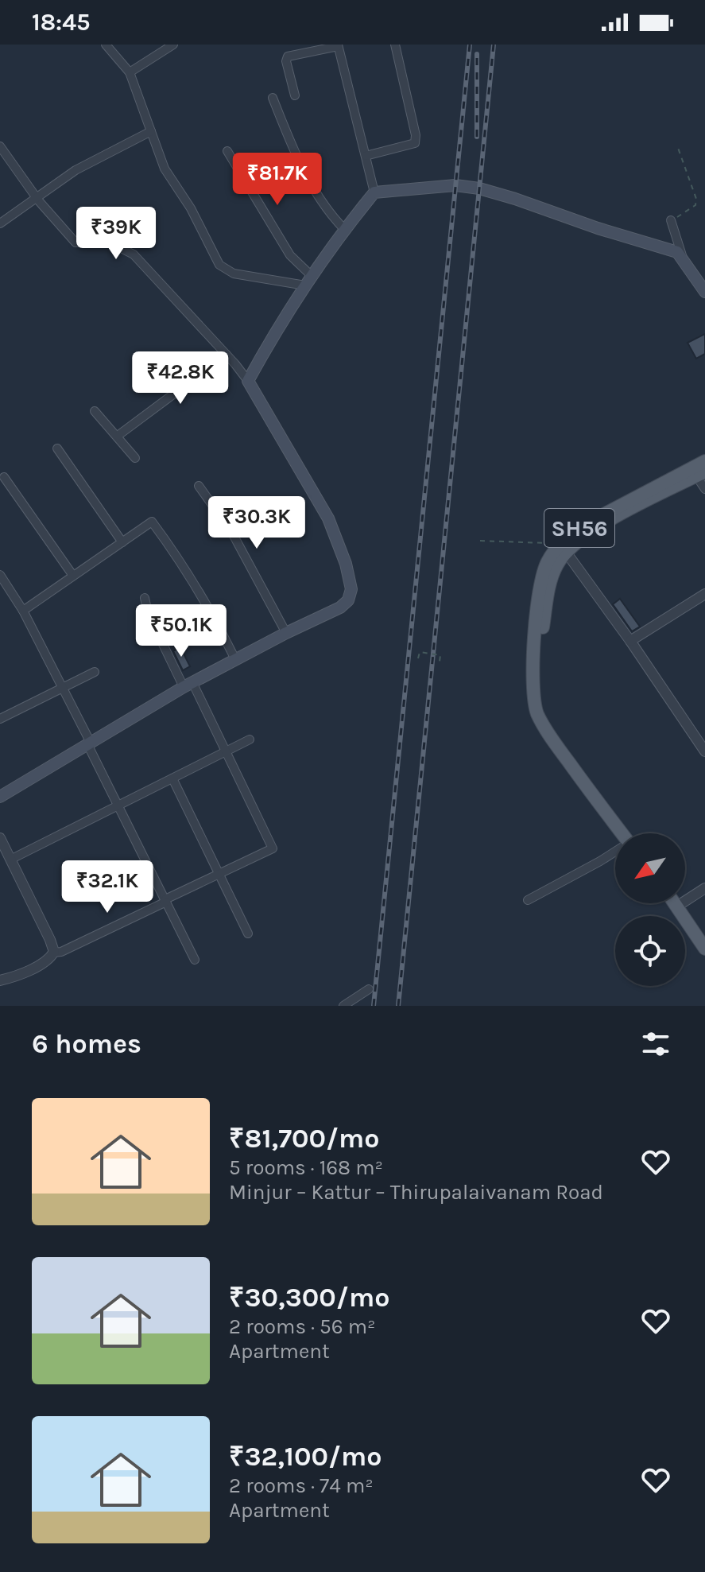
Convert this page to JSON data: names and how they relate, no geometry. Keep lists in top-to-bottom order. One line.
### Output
{"streets":{"main road":["SH56"]},"north":"bottom left","page":{"status":"18:45","price":["₹81.7K","₹39K","₹42.8K","₹30.3K","₹50.1K","₹32.1K"],"heading":"6 homes","list":[{"name":"₹81,700/mo","note":"5 rooms · 168 m² · Minjur – Kattur – Thirupalaivanam Road"},{"name":"₹30,300/mo","note":"2 rooms · 56 m² · Apartment"},{"name":"₹32,100/mo","note":"2 rooms · 74 m² · Apartment"}]}}
